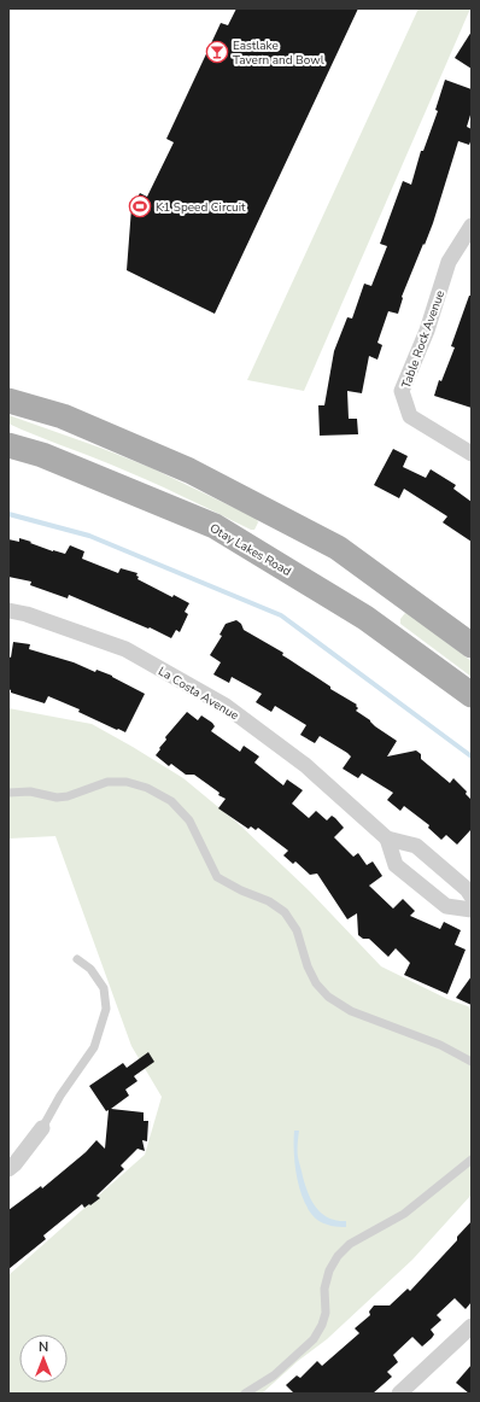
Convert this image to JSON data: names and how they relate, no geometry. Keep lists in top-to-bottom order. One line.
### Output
{"streets":{"main road":["Otay Lakes Road"],"street":["Table Rock Avenue","La Costa Avenue"]},"places":{"bar":["Eastlake Tavern and Bowl"],"sports":["K1 Speed Circuit"]},"north":"top"}
